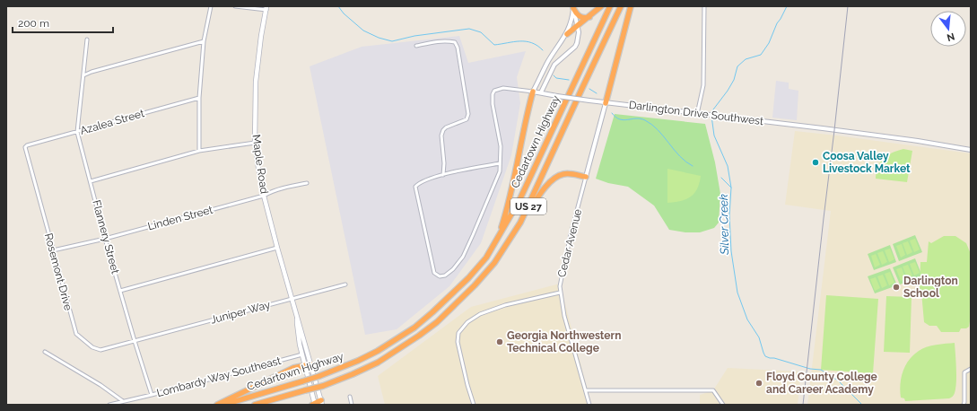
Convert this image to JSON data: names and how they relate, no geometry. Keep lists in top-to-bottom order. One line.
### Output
{"streets":{"highway":["Cedartown Highway","US 27"],"main road":["Maple Road"],"street":["Darlington Drive Southwest","Azalea Street","Linden Street","Flannery Street","Cedar Avenue","Rosemont Drive","Juniper Way","Lombardy Way Southeast"]},"crossings":[["Darlington Drive Southwest","Cedar Avenue"],["Azalea Street","Flannery Street"],["Azalea Street","Rosemont Drive"],["Maple Road","Linden Street"],["Maple Road","Juniper Way"],["Maple Road","Lombardy Way Southeast"],["Linden Street","Flannery Street"],["Linden Street","Rosemont Drive"],["Flannery Street","Rosemont Drive"],["Flannery Street","Juniper Way"],["Flannery Street","Lombardy Way Southeast"],["Rosemont Drive","Juniper Way"]],"water":["Silver Creek"],"places":["Coosa Valley Livestock Market","Darlington School","Georgia Northwestern Technical College","Floyd County College and Career Academy"],"scale_bar":"200 m","north":"bottom"}
